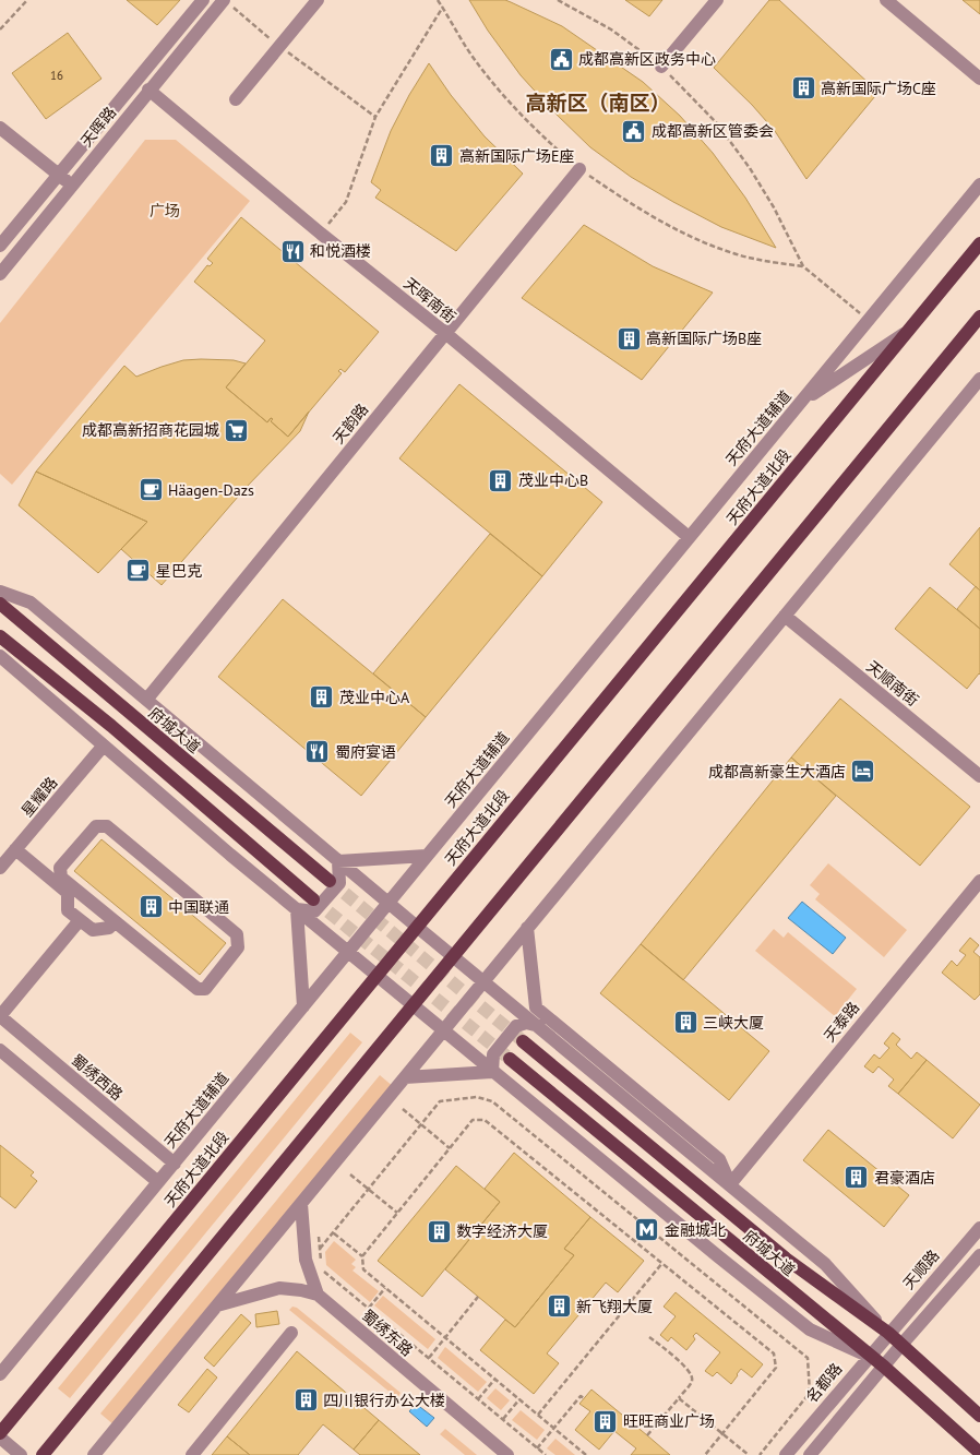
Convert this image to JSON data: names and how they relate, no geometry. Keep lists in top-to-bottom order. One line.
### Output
{"streets":{"main road":["天府大道北段","府城大道"],"street":["天晖路","天晖南街","天韵路","天府大道辅道","天顺南街","星耀路","天泰路","蜀绣西路","天顺路","蜀绣东路","名都路"]},"crossings":[["天晖路","天晖南街"],["天晖南街","天韵路"],["天晖南街","天府大道辅道"],["天府大道辅道","蜀绣西路"],["府城大道","天顺路"],["府城大道","名都路"],["天顺路","名都路"]],"districts":["高新区（南区）"],"parks":["广场"],"places":{"public building":["成都高新区政务中心","成都高新区管委会"],"building":["高新国际广场C座","高新国际广场E座","高新国际广场B座","茂业中心B","茂业中心A","中国联通","三峡大厦","君豪酒店","数字经济大厦","新飞翔大厦","四川银行办公大楼","旺旺商业广场"],"restaurant":["和悦酒楼","蜀府宴语"],"supermarket":["成都高新招商花园城"],"cafe":["Häagen-Dazs","星巴克"],"hotel":["成都高新豪生大酒店"],"metro station":["金融城北"]},"house_numbers":["16"]}
